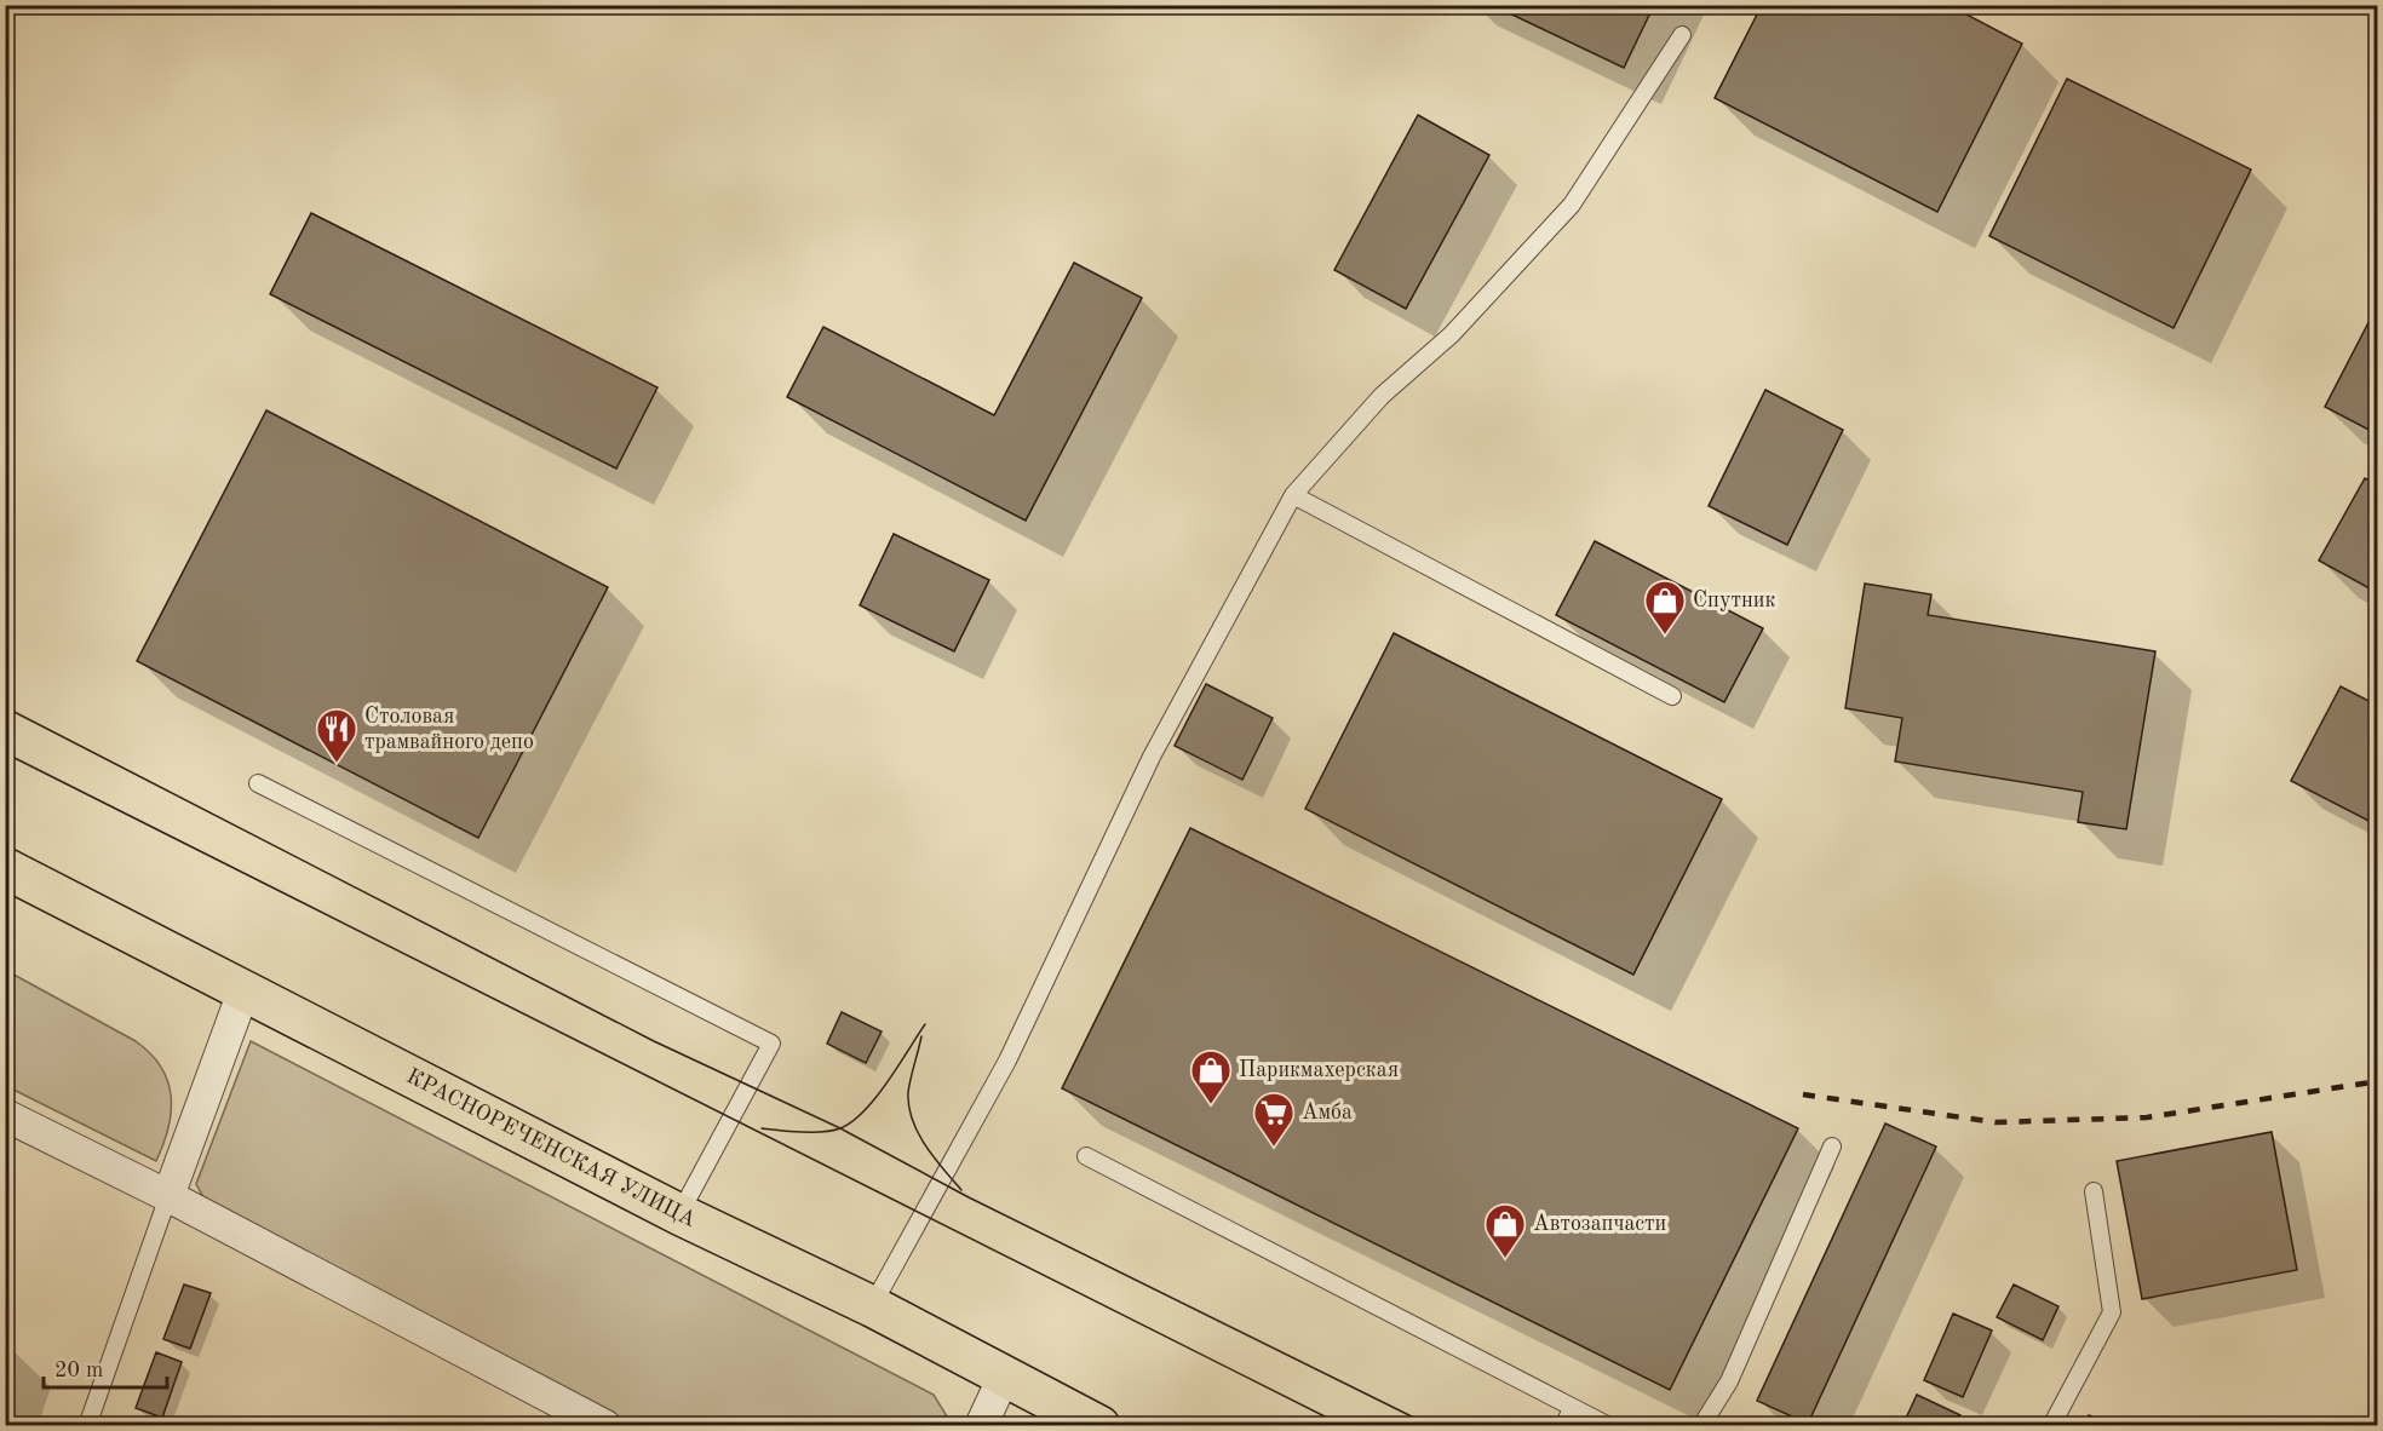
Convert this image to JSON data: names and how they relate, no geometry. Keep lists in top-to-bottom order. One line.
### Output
{"streets":{"main road":["КРАСНОРЕЧЕНСКАЯ УЛИЦА"]},"places":{"shop":["Спутник","Парикмахерская","Автозапчасти"],"restaurant":["Столовая трамвайного депо"],"supermarket":["Амба"]},"scale_bar":"20 m"}
